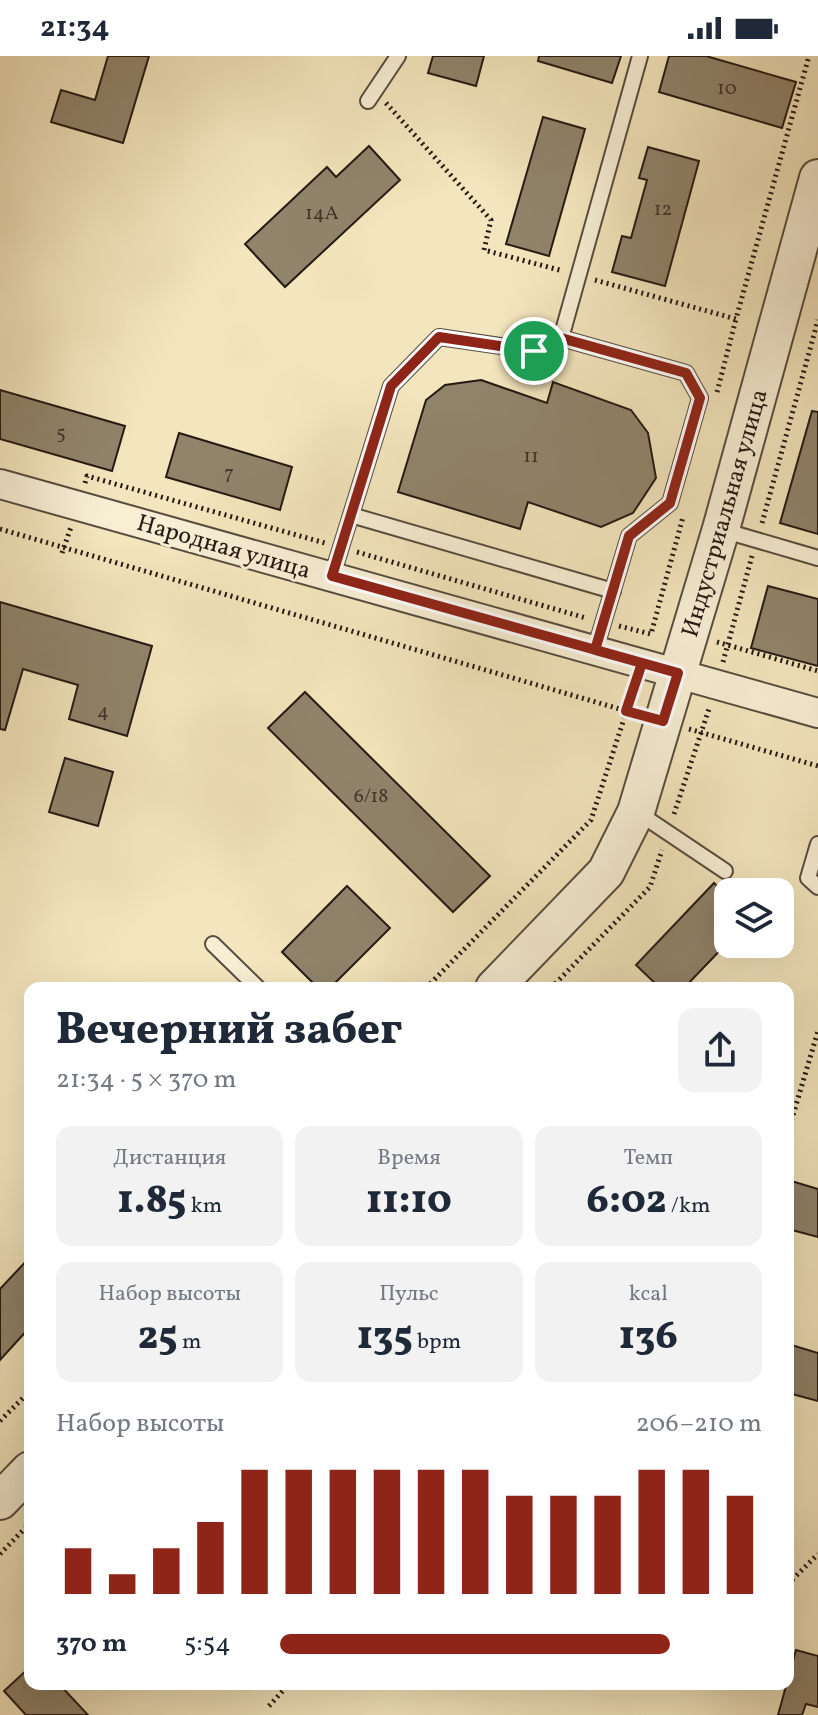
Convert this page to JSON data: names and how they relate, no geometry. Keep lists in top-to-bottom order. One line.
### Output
{"streets":{"street":["Индустриальная улица","Народная улица"]},"crossings":[["Индустриальная улица","Народная улица"]],"house_numbers":["10","12","14А","5","11","7","4","6/18"],"page":{"status":"21:34","heading":["Вечерний забег","21:34 · 5 × 370 m"],"stats":[["Дистанция","1.85 km"],["Время","11:10"],["Темп","6:02 /km"],["Набор высоты","25 m"],["Пульс","135 bpm"],["kcal","136"]],"chart":["Набор высоты","206–210 m"],"list":[{"name":"370 m","note":"5:54"}]}}
